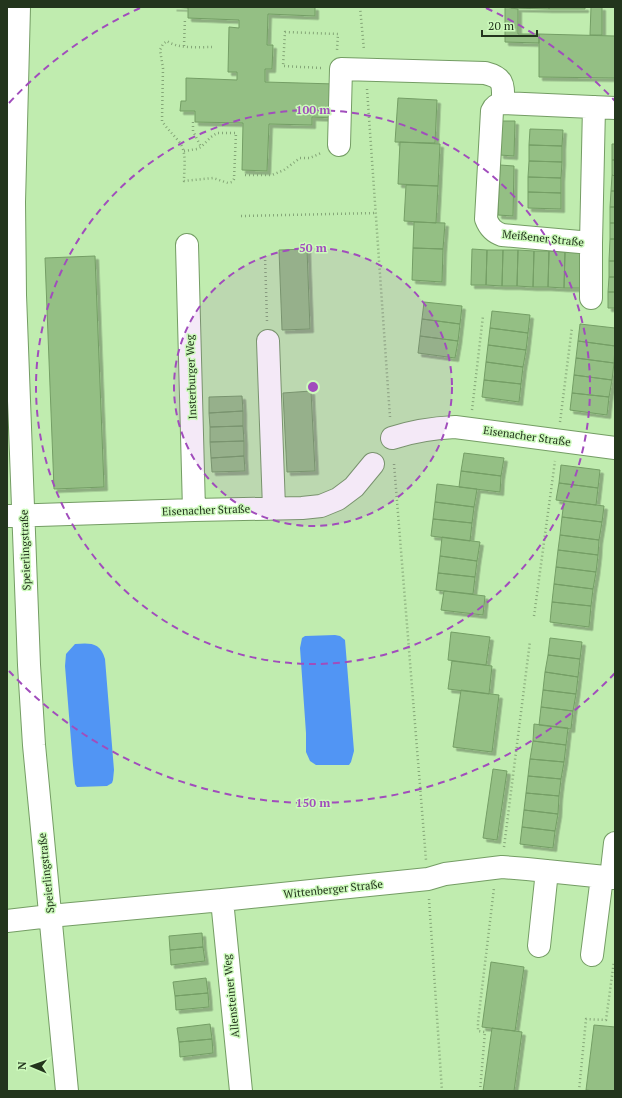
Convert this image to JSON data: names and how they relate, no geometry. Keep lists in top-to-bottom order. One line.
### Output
{"streets":{"street":["Meißener Straße","Insterburger Weg","Eisenacher Straße","Speierlingstraße","Wittenberger Straße","Allensteiner Weg"]},"crossings":[["Insterburger Weg","Eisenacher Straße"],["Eisenacher Straße","Speierlingstraße"],["Speierlingstraße","Wittenberger Straße"],["Wittenberger Straße","Allensteiner Weg"]],"scale_bar":"20 m","north":"left","rings":["100 m","50 m","150 m"]}
